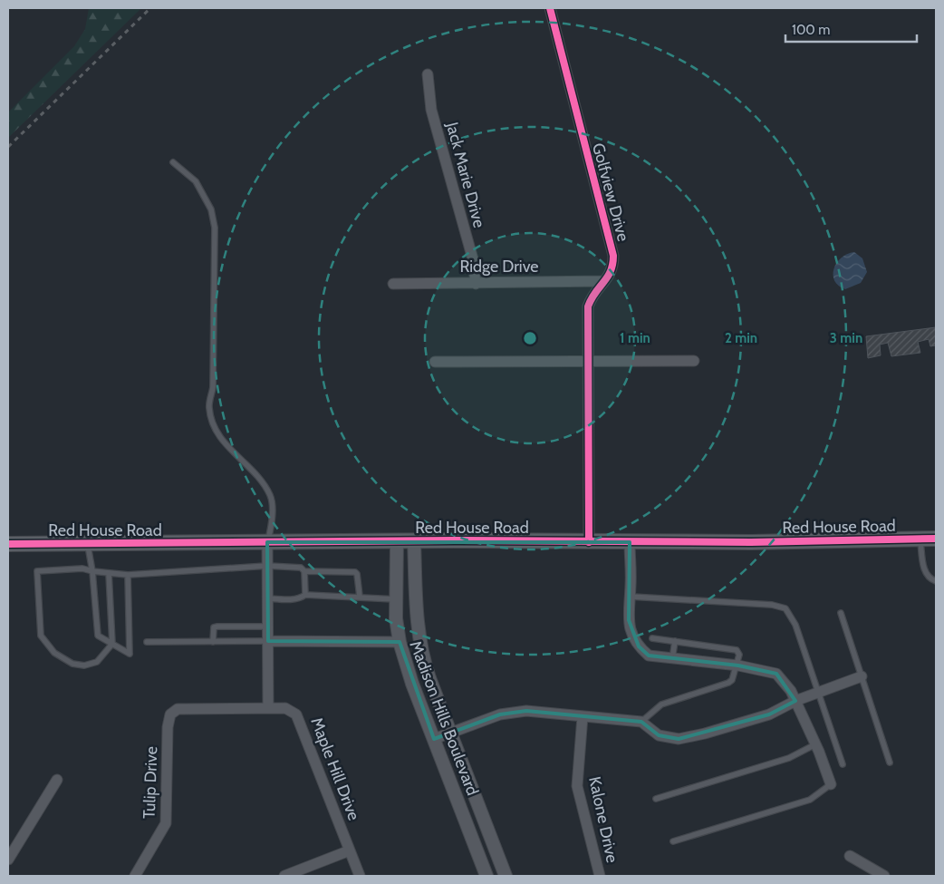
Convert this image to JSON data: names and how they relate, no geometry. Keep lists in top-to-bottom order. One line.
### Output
{"streets":{"main road":["Red House Road"],"street":["Jack Marie Drive","Golfview Drive","Ridge Drive","Madison Hills Boulevard","Maple Hill Drive","Tulip Drive","Kalone Drive"]},"crossings":[["Jack Marie Drive","Ridge Drive"],["Golfview Drive","Ridge Drive"],["Golfview Drive","Red House Road"],["Red House Road","Madison Hills Boulevard"],["Maple Hill Drive","Tulip Drive"]],"scale_bar":"100 m","rings":["1 min","2 min","3 min"]}
